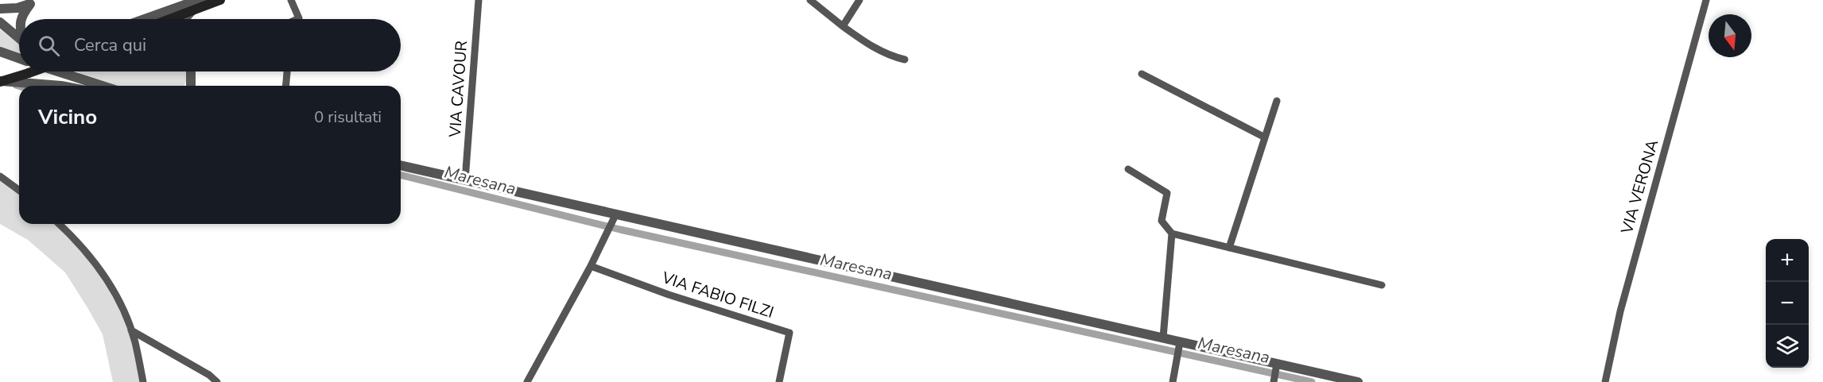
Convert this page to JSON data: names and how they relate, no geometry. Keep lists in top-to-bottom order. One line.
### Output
{"streets":{"street":["VIA CAVOUR","VIA VERONA","VIA FABIO FILZI"]},"water":["Maresana"],"north":"bottom","page":{"search":"Cerca qui","heading":["Vicino","0 risultati"],"map_buttons":["+","−"]}}
